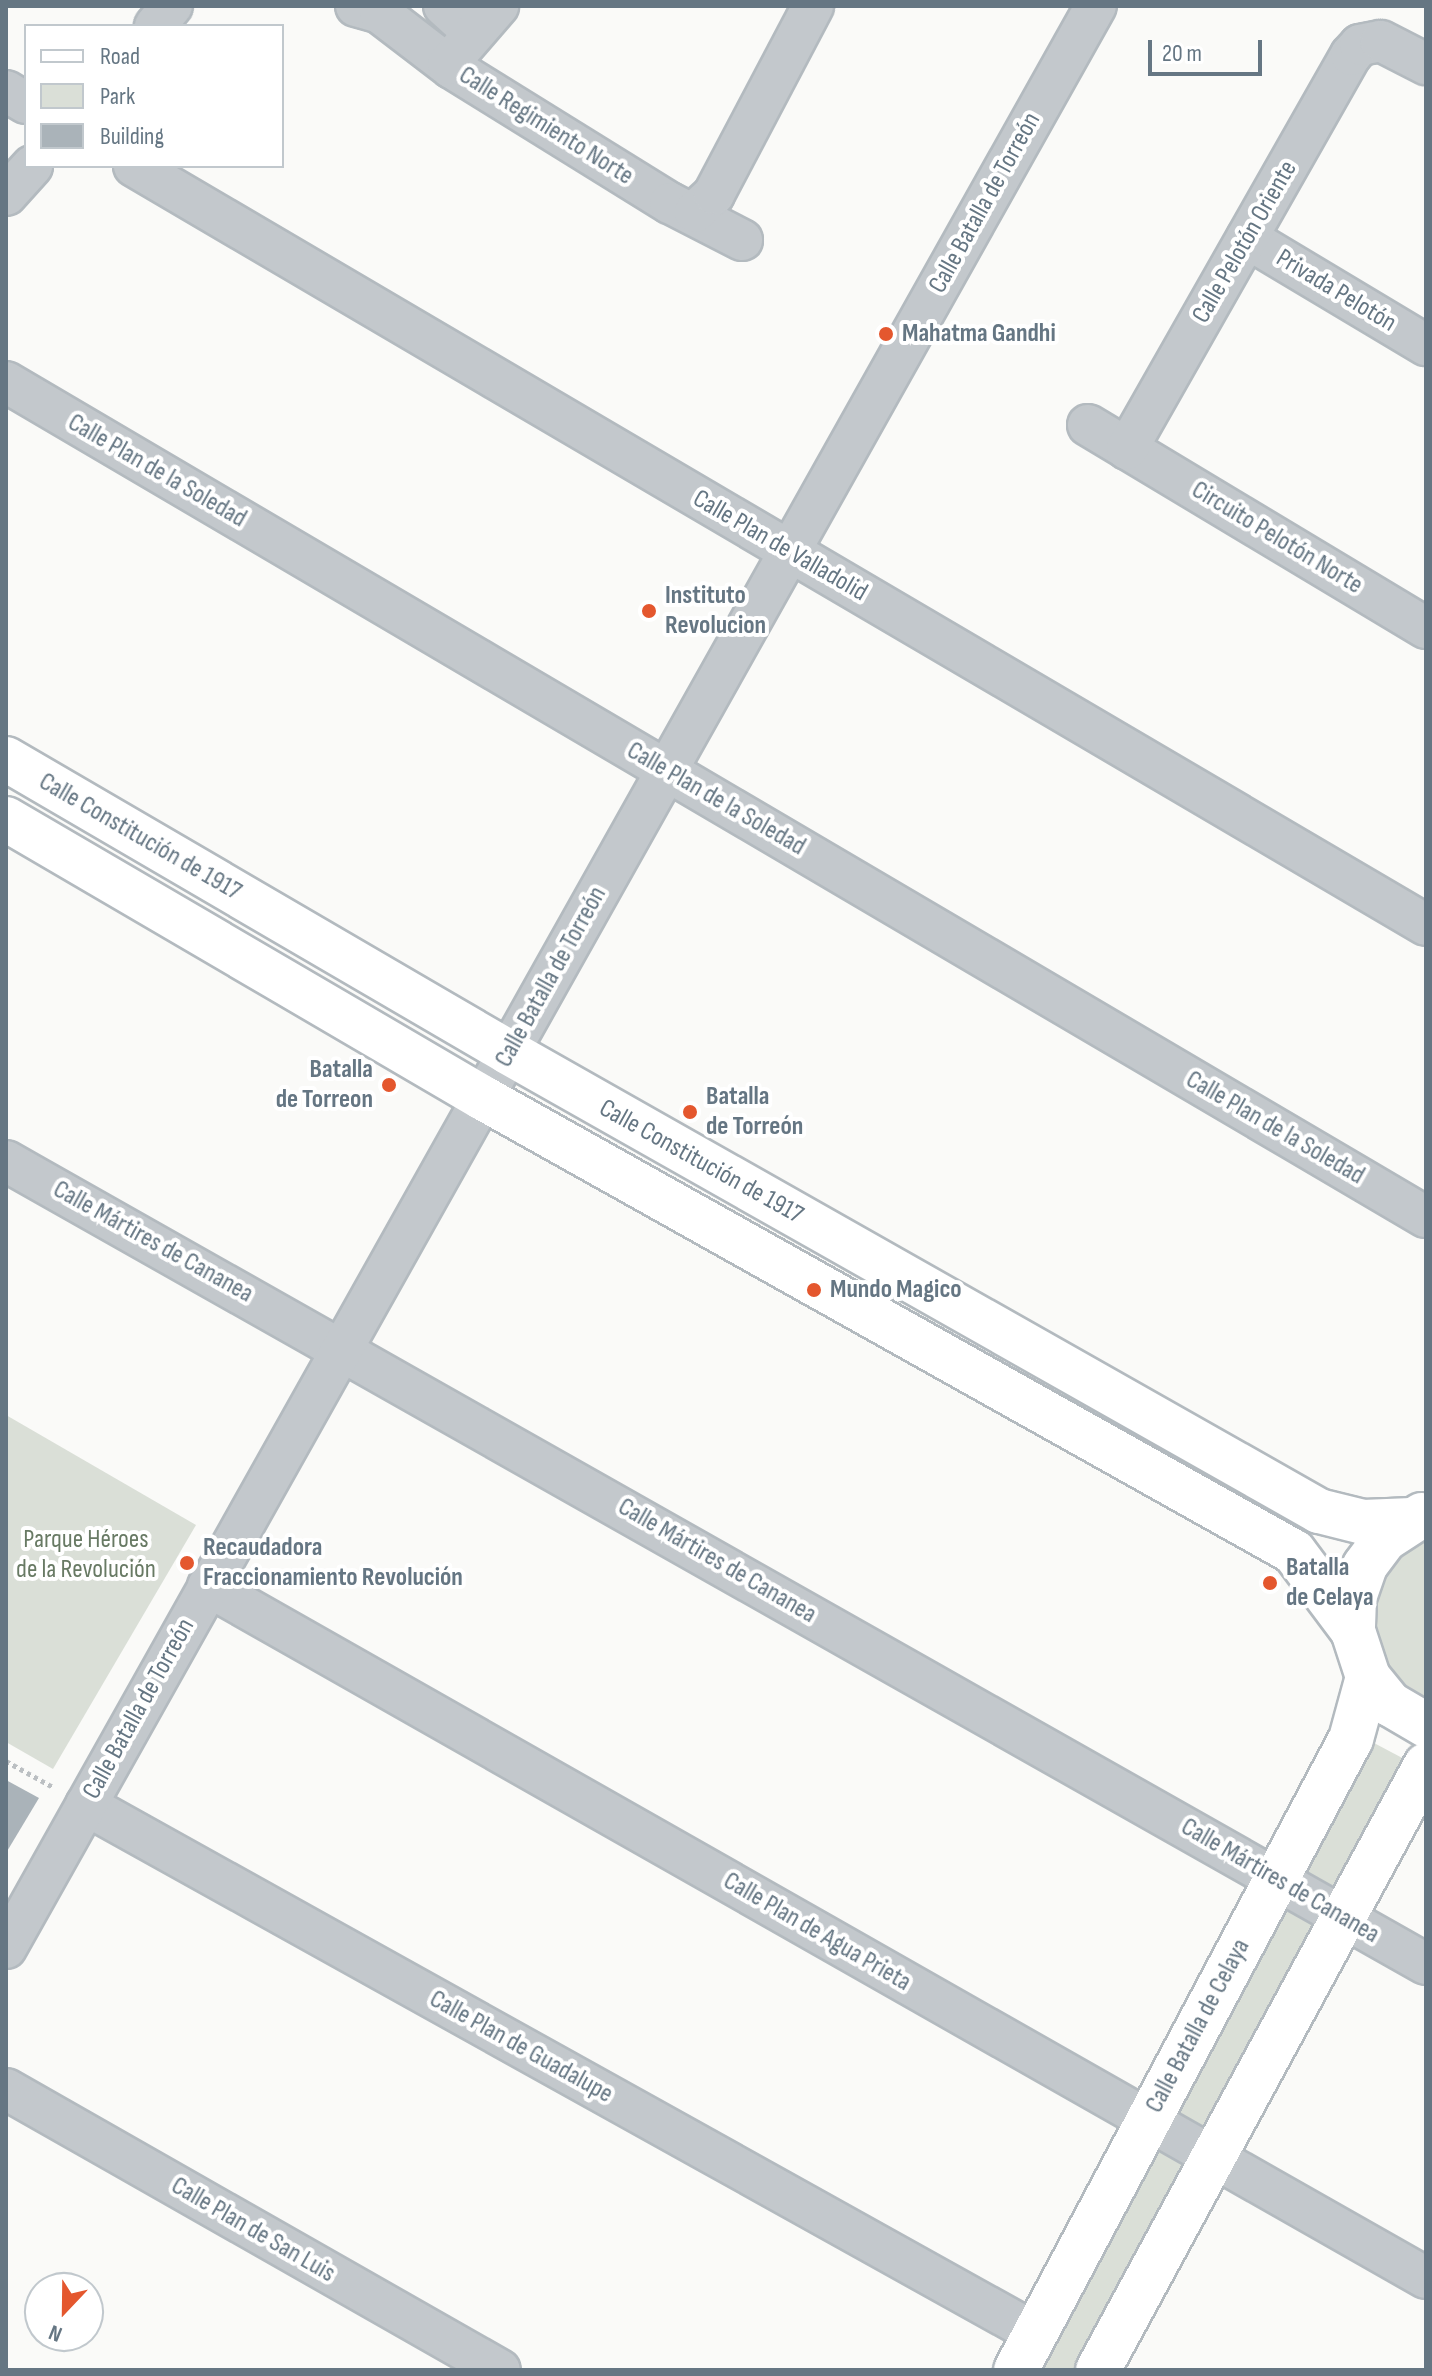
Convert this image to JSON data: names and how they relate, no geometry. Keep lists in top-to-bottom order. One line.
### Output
{"streets":{"street":["Calle Regimiento Norte","Calle Batalla de Torreón","Calle Pelotón Oriente","Privada Pelotón","Calle Plan de la Soledad","Circuito Pelotón Norte","Calle Plan de Valladolid","Calle Constitución de 1917","Calle Mártires de Cananea","Calle Plan de Agua Prieta","Calle Batalla de Celaya","Calle Plan de Guadalupe","Calle Plan de San Luis"]},"crossings":[["Calle Batalla de Torreón","Calle Plan de la Soledad"],["Calle Batalla de Torreón","Calle Plan de Valladolid"],["Calle Batalla de Torreón","Calle Constitución de 1917"],["Calle Batalla de Torreón","Calle Mártires de Cananea"],["Calle Batalla de Torreón","Calle Plan de Agua Prieta"],["Calle Batalla de Torreón","Calle Plan de Guadalupe"],["Calle Pelotón Oriente","Privada Pelotón"],["Calle Pelotón Oriente","Circuito Pelotón Norte"],["Calle Mártires de Cananea","Calle Batalla de Celaya"],["Calle Plan de Agua Prieta","Calle Batalla de Celaya"],["Calle Batalla de Celaya","Calle Plan de Guadalupe"]],"parks":["Parque Héroes de la Revolución"],"places":["Mahatma Gandhi","Instituto Revolucion","Batalla de Torreon","Batalla de Torreón","Mundo Magico","Recaudadora Fraccionamiento Revolución","Batalla de Celaya"],"legend":["Road","Park","Building"],"scale_bar":"20 m","north":"bottom"}
